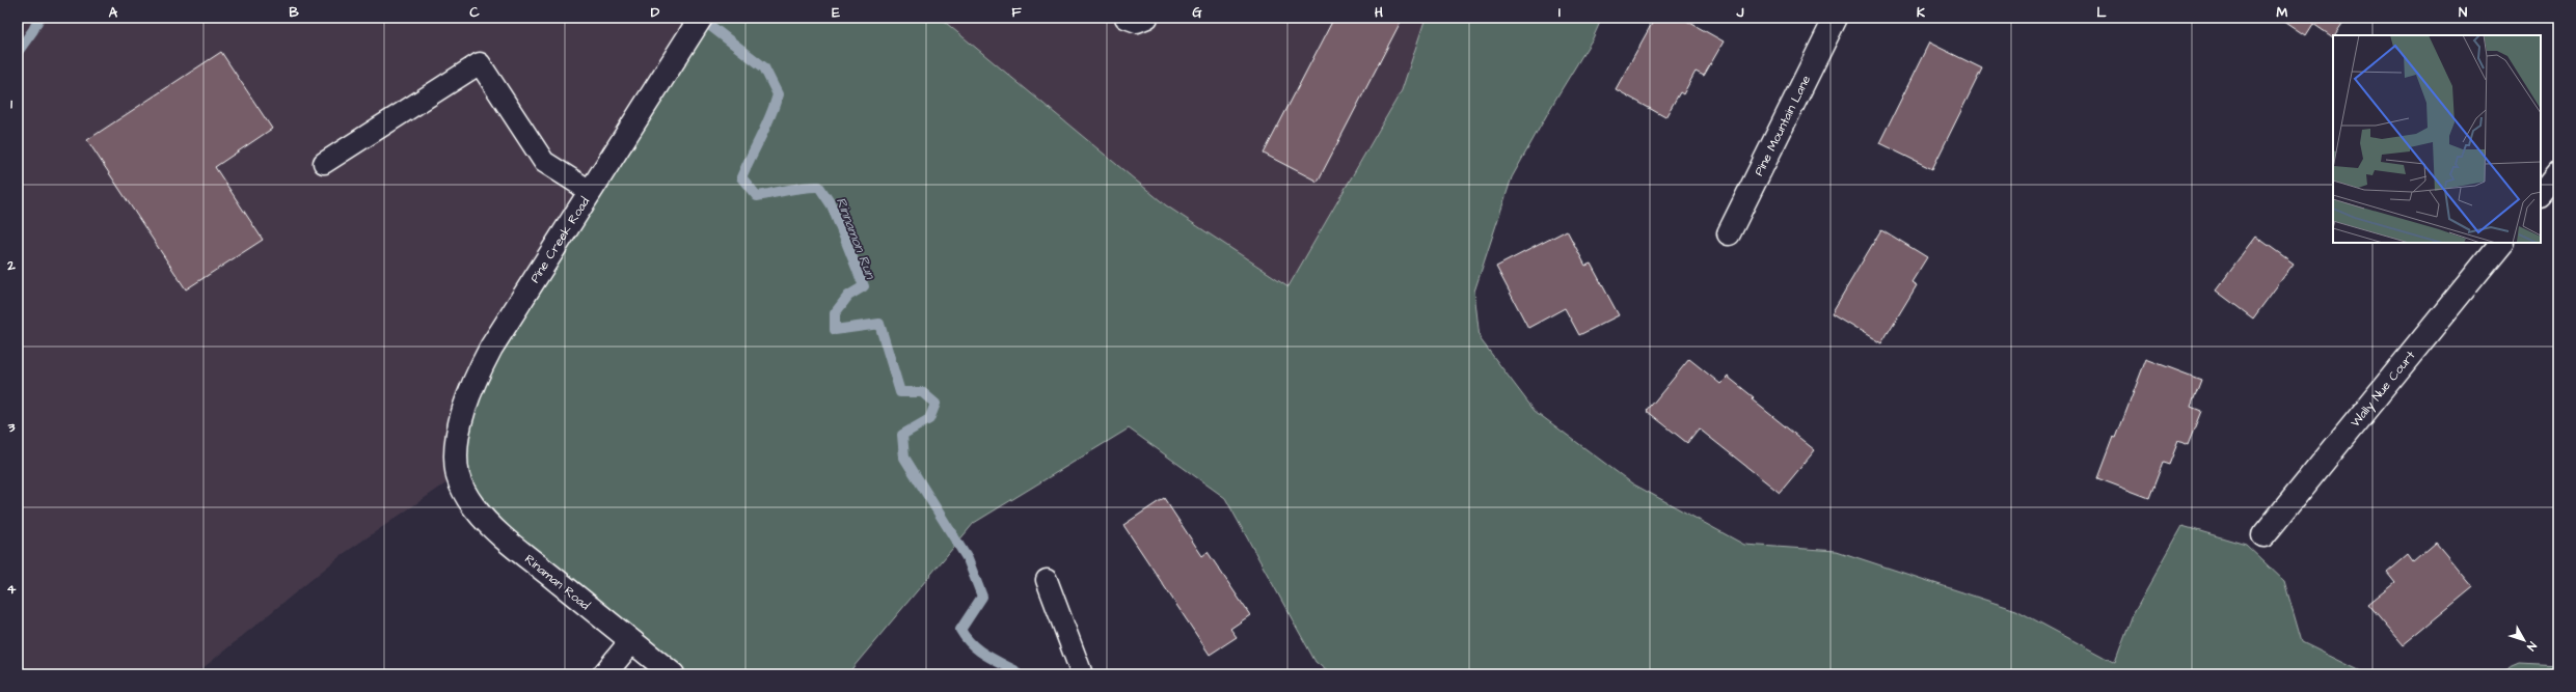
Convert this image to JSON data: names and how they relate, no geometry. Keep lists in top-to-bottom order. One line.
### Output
{"streets":{"street":["Pine Mountain Lane","Pine Creek Road","Wally Nue Court","Rinaman Road"]},"crossings":[["Pine Creek Road","Rinaman Road"]],"water":["Rinnamon Run"],"north":"bottom right","grid":{"columns":["A","B","C","D","E","F","G","H","I","J","K","L","M","N"],"rows":["1","2","3","4"]}}
